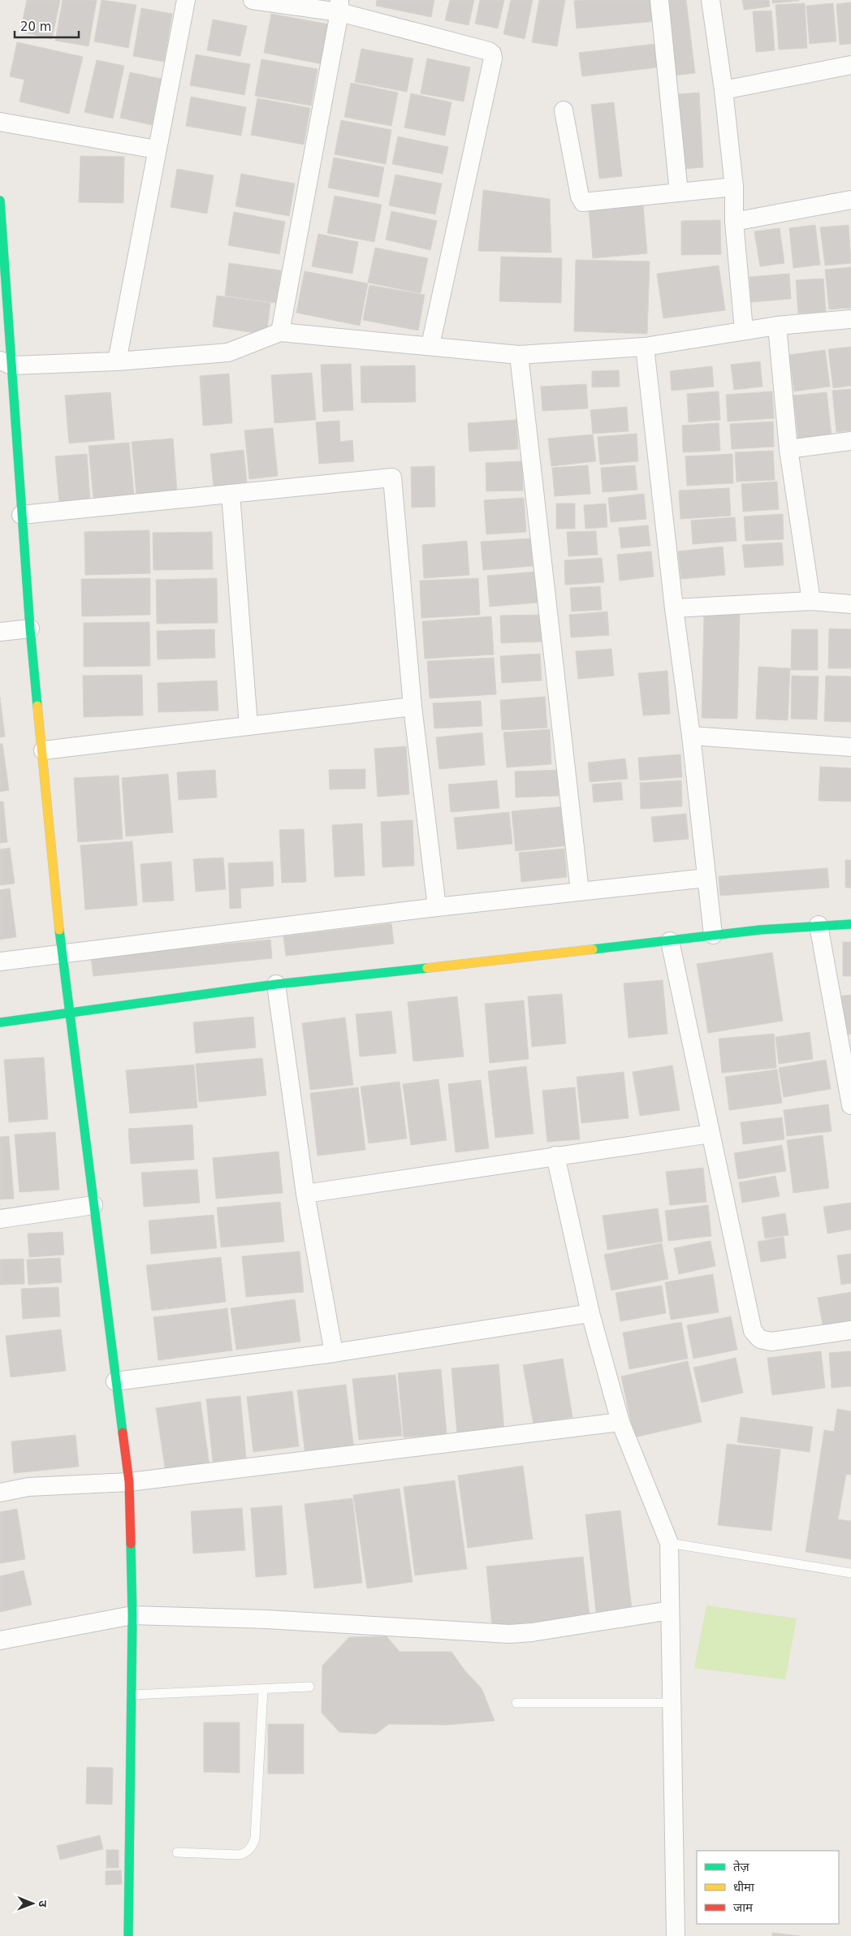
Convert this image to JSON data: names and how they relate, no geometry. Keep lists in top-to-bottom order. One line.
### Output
{"legend":["तेज़","धीमा","जाम"],"scale_bar":"20 m","north":"right"}
